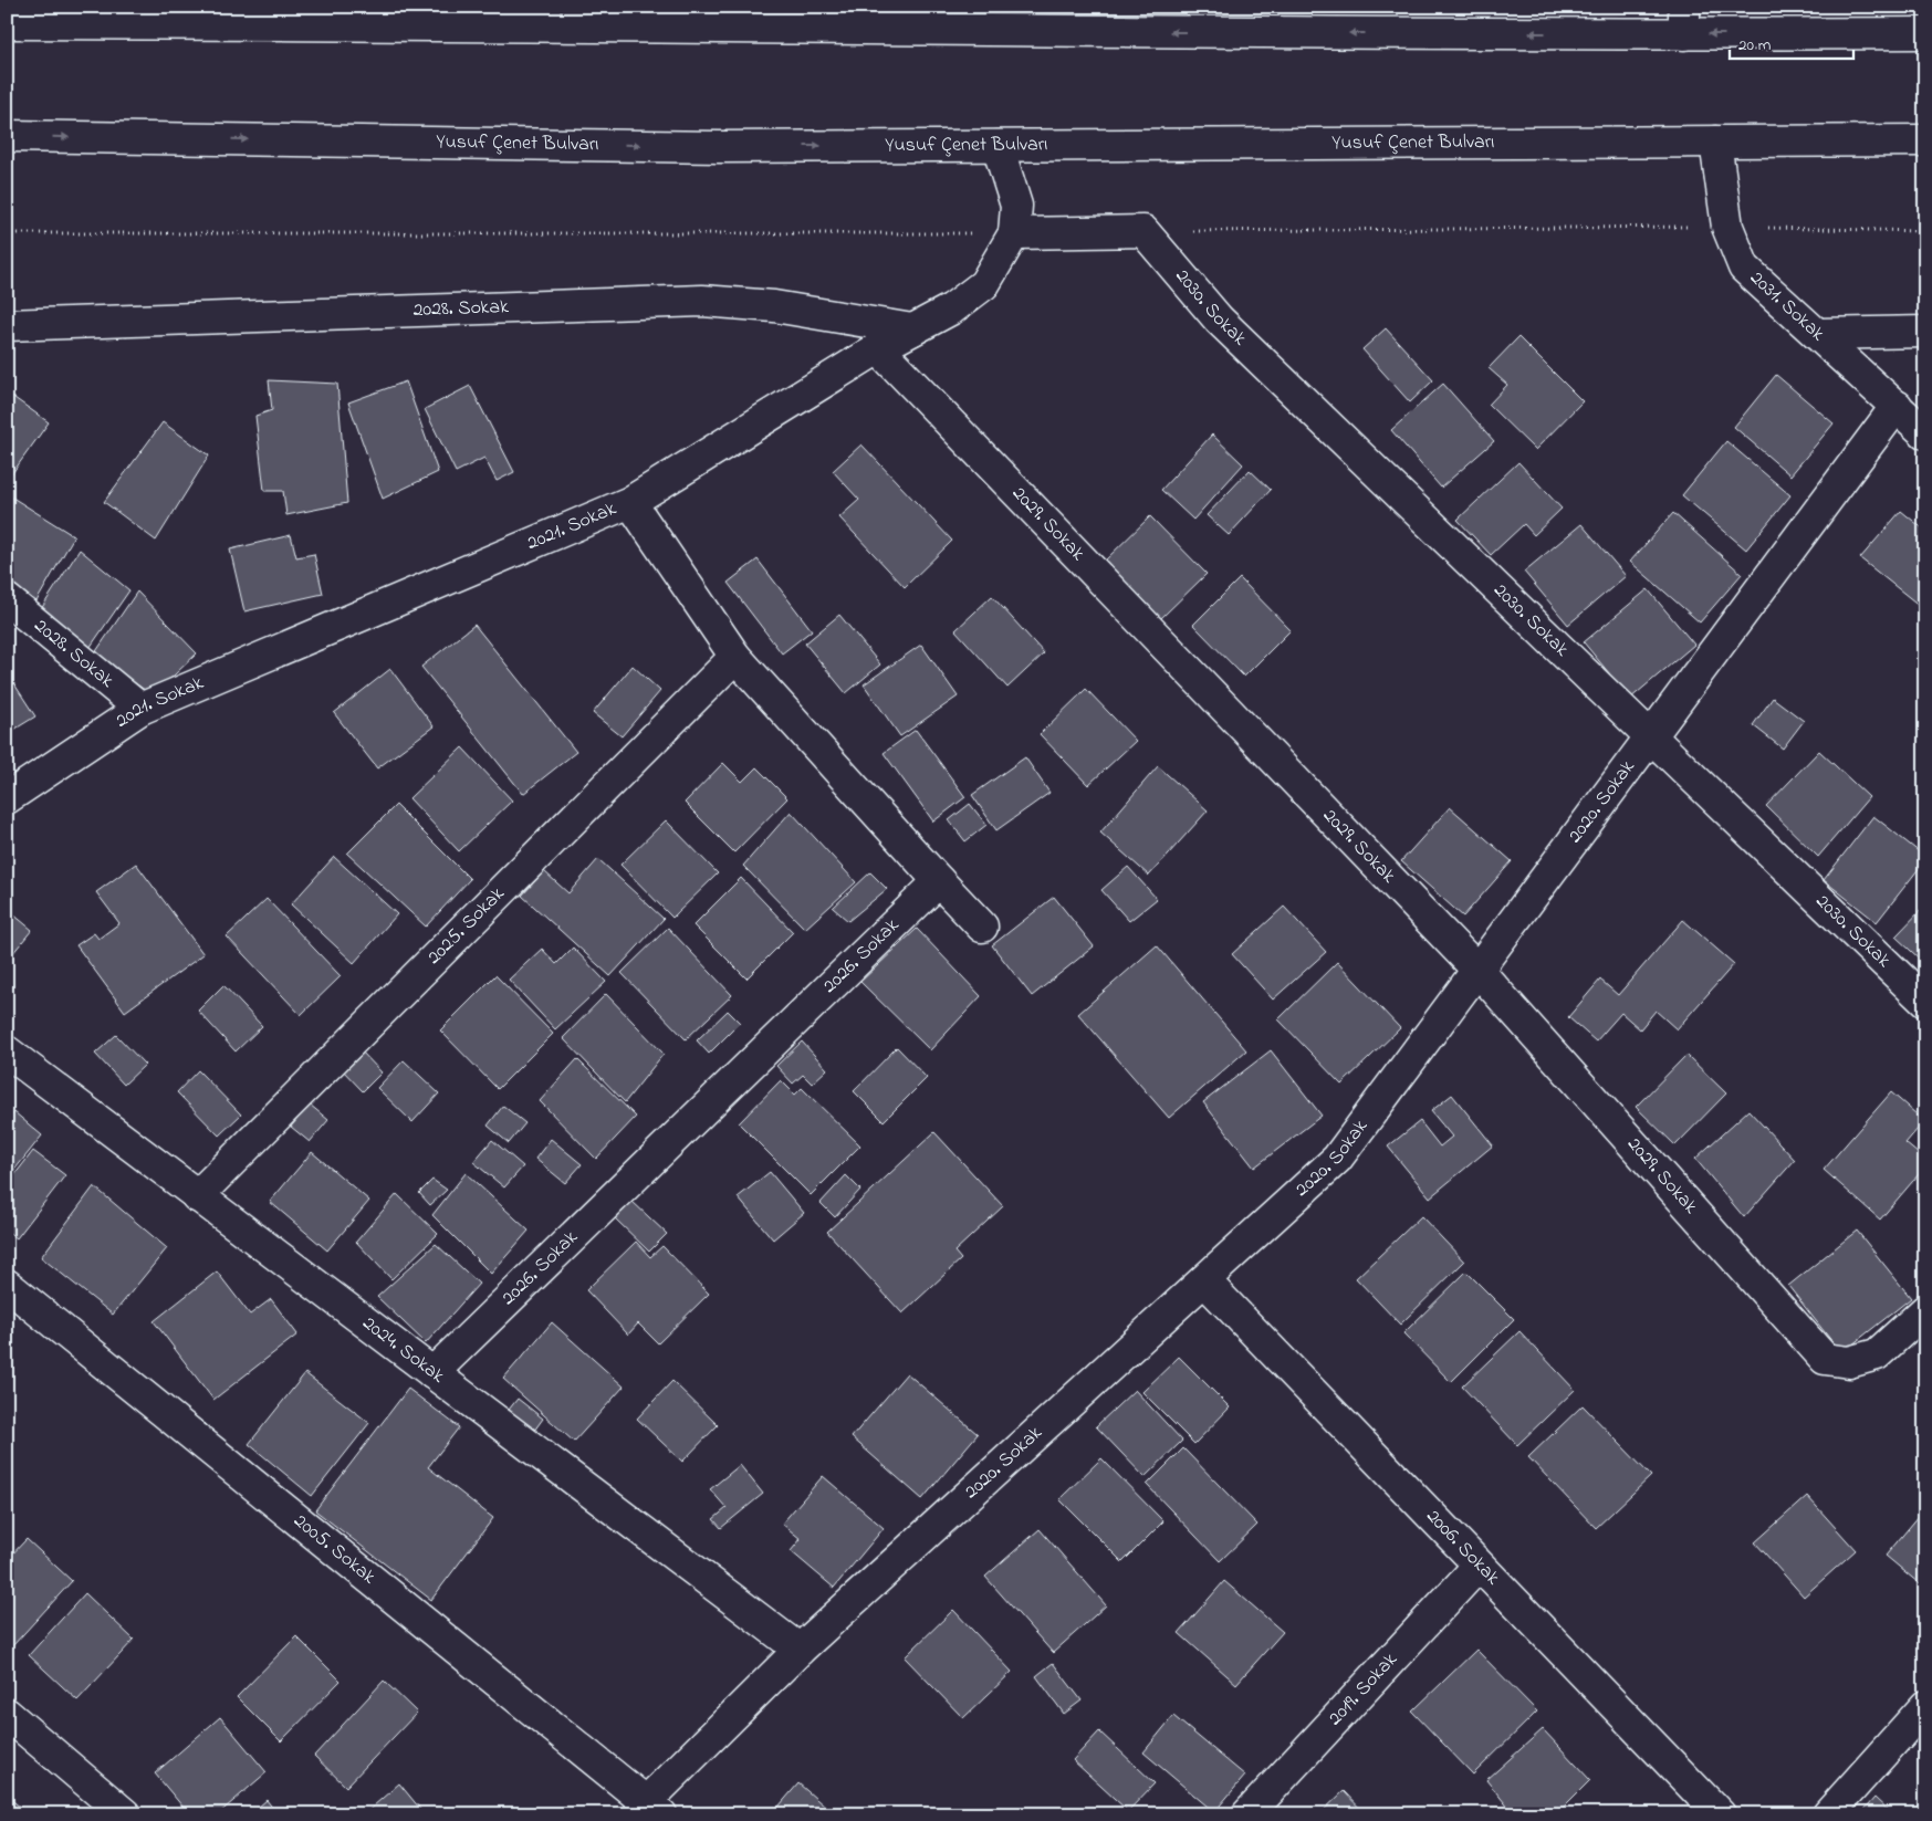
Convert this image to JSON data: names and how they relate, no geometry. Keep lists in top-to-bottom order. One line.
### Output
{"streets":{"main road":["Yusuf Çenet Bulvarı","2031. Sokak","2030. Sokak","2028. Sokak","2029. Sokak","2021. Sokak","2020. Sokak","2025. Sokak","2026. Sokak","2024. Sokak","2006. Sokak","2005. Sokak","2019. Sokak"]},"crossings":[["Yusuf Çenet Bulvarı","2031. Sokak"],["Yusuf Çenet Bulvarı","2021. Sokak"],["2031. Sokak","2020. Sokak"],["2030. Sokak","2020. Sokak"],["2028. Sokak","2021. Sokak"],["2029. Sokak","2021. Sokak"],["2029. Sokak","2020. Sokak"],["2020. Sokak","2024. Sokak"],["2020. Sokak","2006. Sokak"],["2020. Sokak","2005. Sokak"],["2025. Sokak","2024. Sokak"],["2026. Sokak","2024. Sokak"],["2006. Sokak","2019. Sokak"]],"scale_bar":"20 m"}
